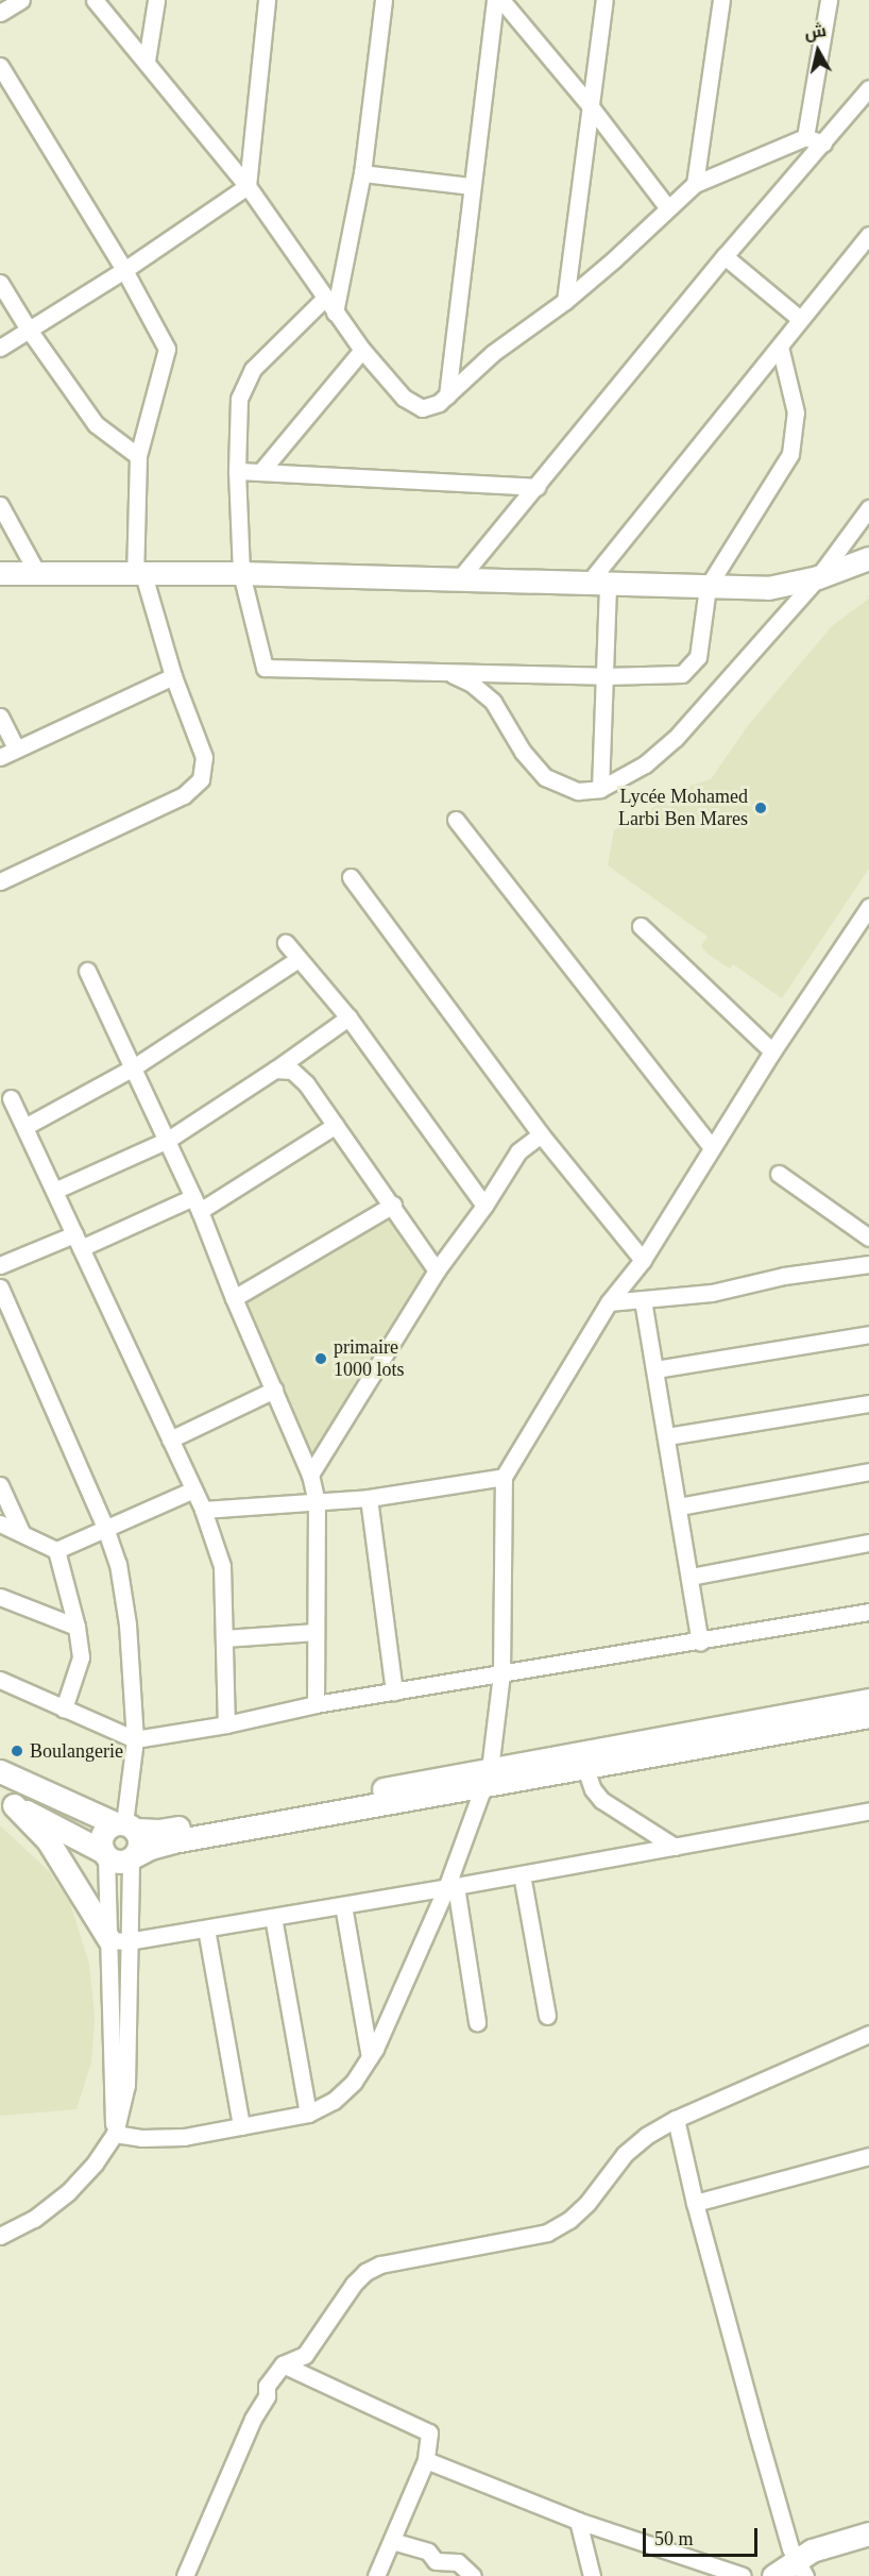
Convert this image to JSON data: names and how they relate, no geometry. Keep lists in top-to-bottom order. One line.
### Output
{"places":["Lycée Mohamed Larbi Ben Mares","primaire 1000 lots","Boulangerie"],"scale_bar":"50 m","north":"top"}
